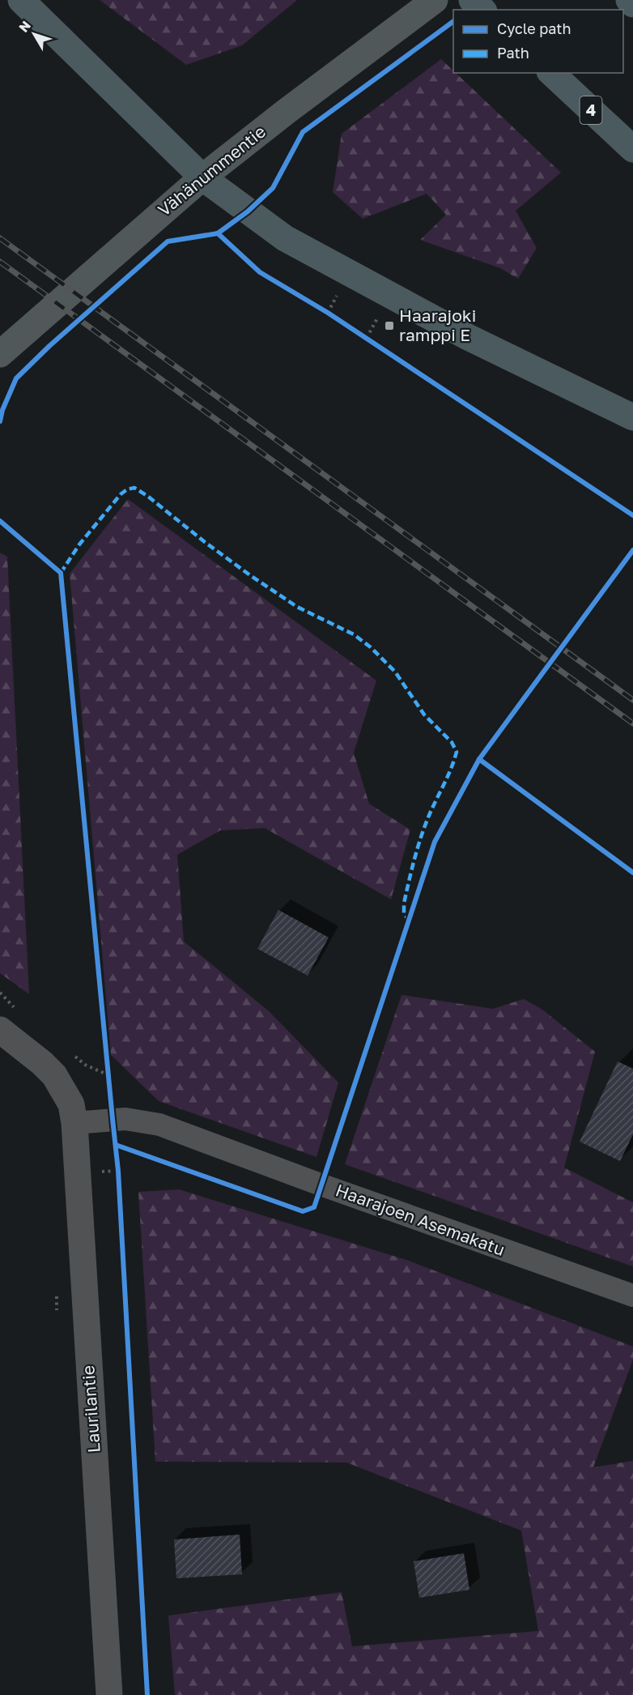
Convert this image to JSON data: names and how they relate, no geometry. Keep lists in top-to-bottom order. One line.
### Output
{"streets":{"highway":["4"],"main road":["Vähänummentie"],"street":["Haarajoen Asemakatu","Laurilantie"]},"crossings":[["Haarajoen Asemakatu","Laurilantie"]],"places":{"transit":["Haarajoki ramppi E"]},"legend":["Cycle path","Path"],"north":"top left"}
